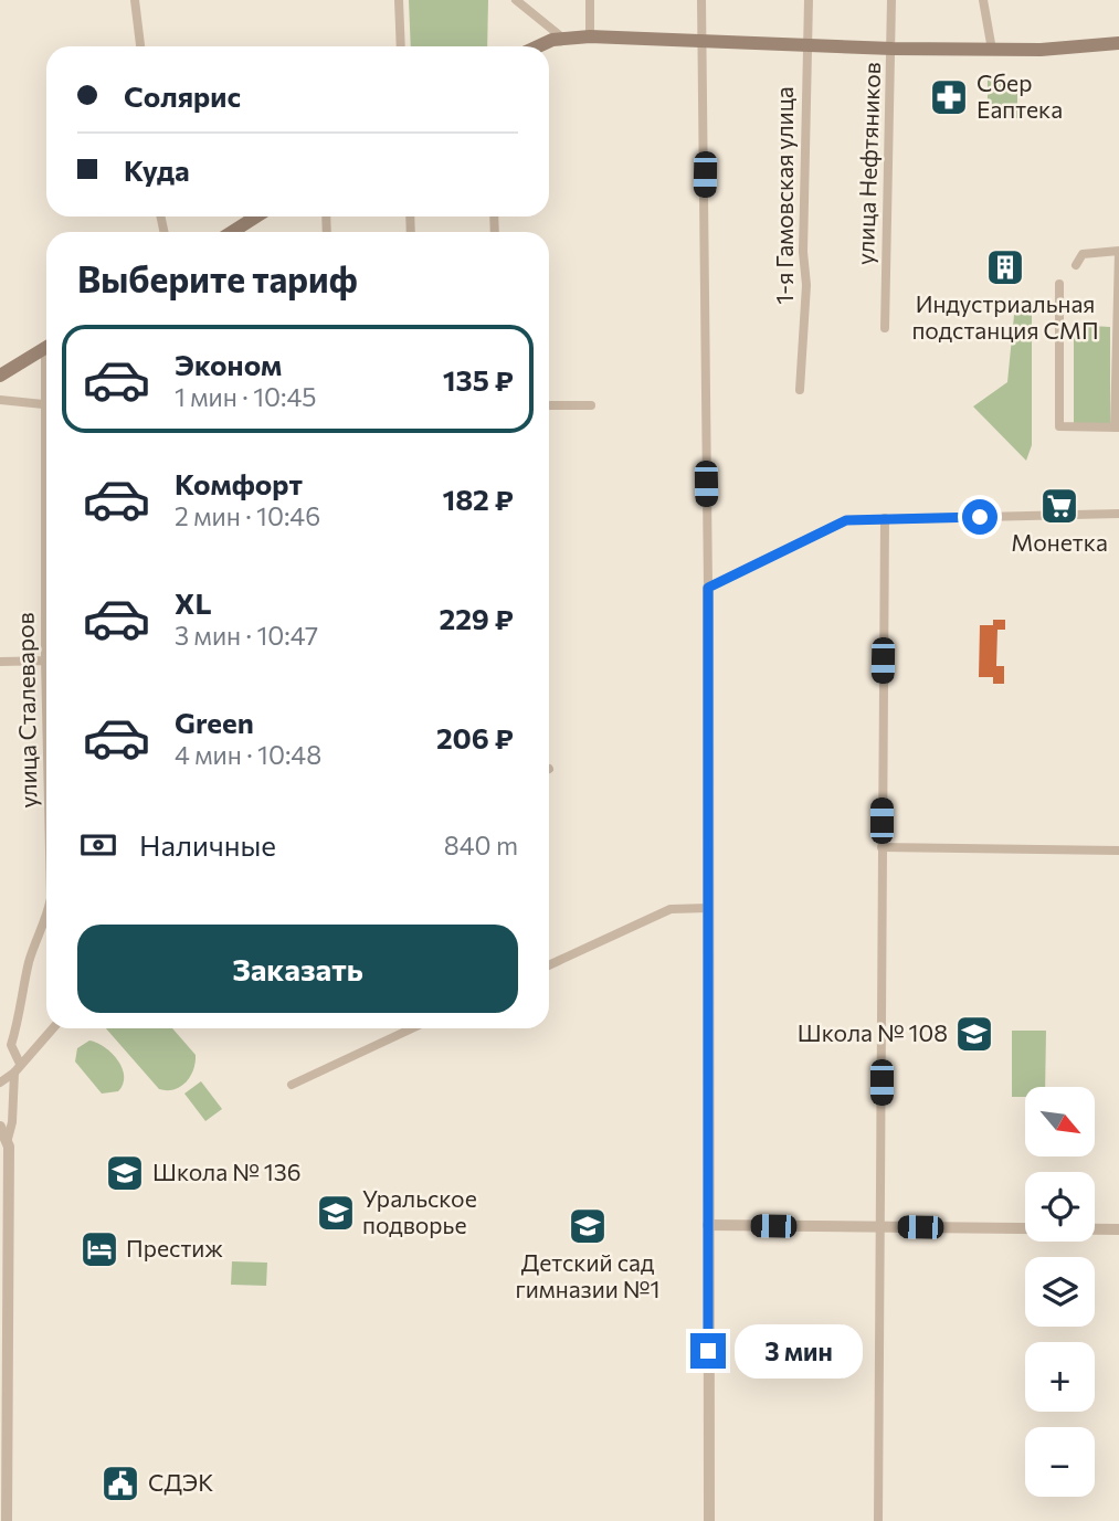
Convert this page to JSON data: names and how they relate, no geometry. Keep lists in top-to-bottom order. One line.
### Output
{"streets":{"street":["улица Нефтяников","1-я Гамовская улица","улица Сталеваров"]},"places":{"pharmacy":["Сбер Еаптека"],"building":["Индустриальная подстанция СМП"],"supermarket":["Монетка"],"school or university":["Школа № 108","Школа № 136","Уральское подворье","Детский сад гимназии №1"],"hotel":["Престиж"],"public building":["СДЭК"]},"north":"bottom right","page":{"banner":["Солярис","Куда"],"heading":"Выберите тариф","list":[{"name":"Эконом","note":"1 мин · 10:45","value":"135 ₽"},{"name":"Комфорт","note":"2 мин · 10:46","value":"182 ₽"},{"name":"XL","note":"3 мин · 10:47","value":"229 ₽"},{"name":"Green","note":"4 мин · 10:48","value":"206 ₽"}],"pay":["Наличные","840 m"],"buttons":"Заказать","map_buttons":["+","−"],"bubble":"3 мин"}}
